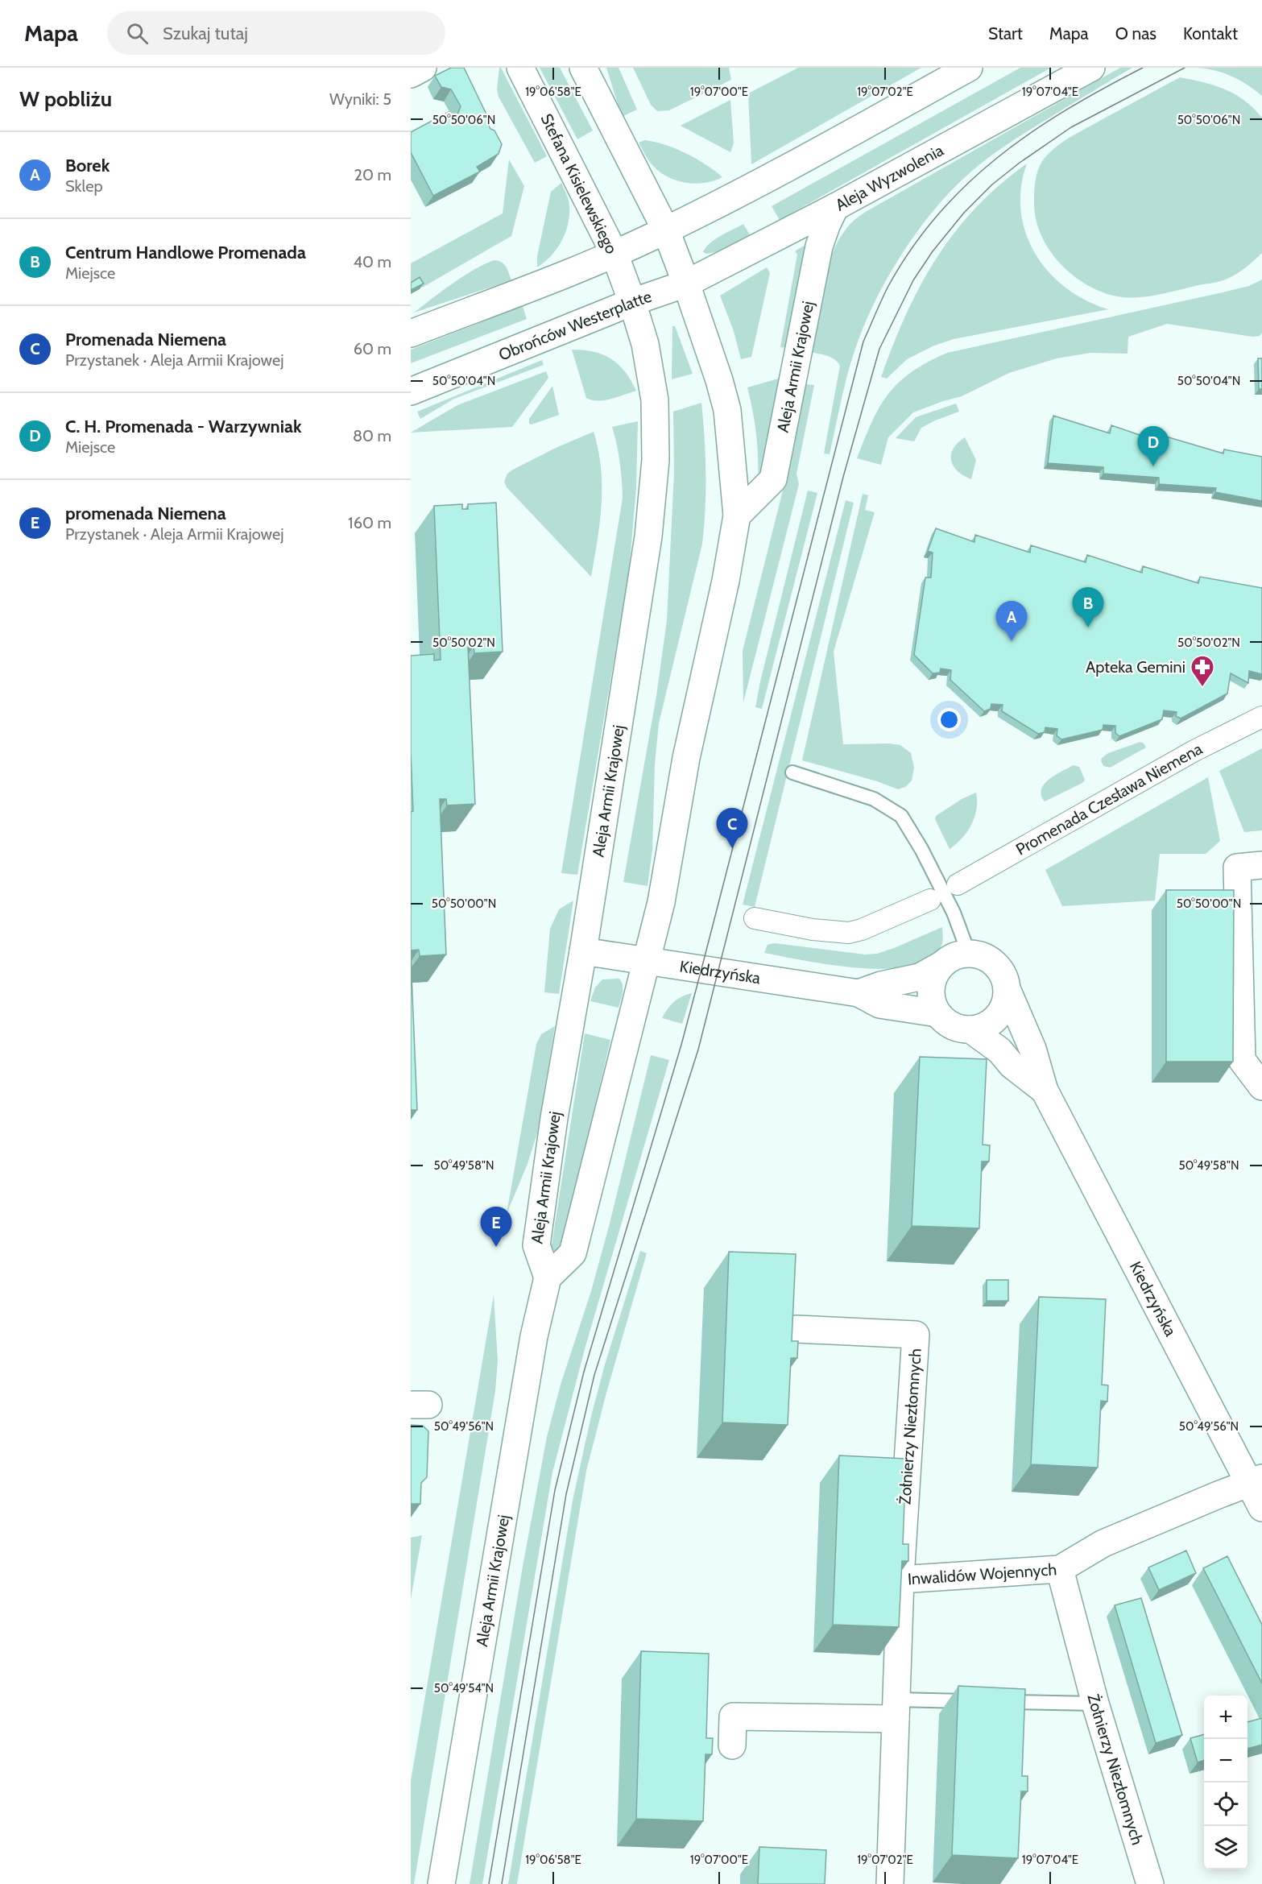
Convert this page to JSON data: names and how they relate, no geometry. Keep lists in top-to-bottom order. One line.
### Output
{"streets":{"main road":["Aleja Wyzwolenia","Stefana Kisielewskiego","Obrońców Westerplatte","Aleja Armii Krajowej","Kiedrzyńska","Żołnierzy Niezłomnych","Inwalidów Wojennych"],"street":["Promenada Czesława Niemena"]},"crossings":[["Aleja Wyzwolenia","Obrońców Westerplatte"],["Aleja Wyzwolenia","Aleja Armii Krajowej"],["Stefana Kisielewskiego","Obrońców Westerplatte"],["Stefana Kisielewskiego","Aleja Armii Krajowej"],["Obrońców Westerplatte","Aleja Armii Krajowej"],["Aleja Armii Krajowej","Kiedrzyńska"],["Kiedrzyńska","Inwalidów Wojennych"],["Żołnierzy Niezłomnych","Inwalidów Wojennych"]],"places":{"pharmacy":["Apteka Gemini"]},"page":{"header":"Mapa","search":"Szukaj tutaj","nav":["Start","Mapa","O nas","Kontakt"],"heading":["W pobliżu","Wyniki: 5"],"list":[{"mark":"A","name":"Borek","note":"Sklep","value":"20 m"},{"mark":"B","name":"Centrum Handlowe Promenada","note":"Miejsce","value":"40 m"},{"mark":"C","name":"Promenada Niemena","note":"Przystanek · Aleja Armii Krajowej","value":"60 m"},{"mark":"D","name":"C. H. Promenada - Warzywniak","note":"Miejsce","value":"80 m"},{"mark":"E","name":"promenada Niemena","note":"Przystanek · Aleja Armii Krajowej","value":"160 m"}],"pins":["D","B","A","C","E"],"map_buttons":["+","−"]},"coordinates":["19°06'58\"E","19°07'00\"E","19°07'02\"E","19°07'04\"E","50°50'06\"N","50°50'04\"N","50°50'02\"N","50°50'00\"N","50°49'58\"N","50°49'56\"N","50°49'54\"N"]}
